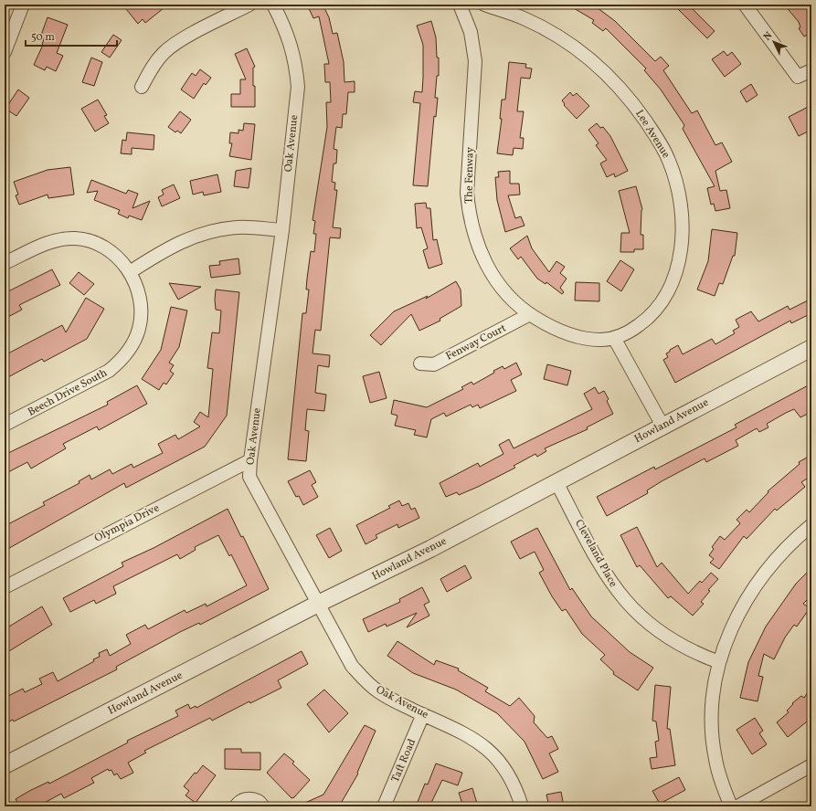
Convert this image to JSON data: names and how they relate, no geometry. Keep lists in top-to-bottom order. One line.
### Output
{"streets":{"street":["Lee Avenue","Oak Avenue","The Fenway","Fenway Court","Beech Drive South","Howland Avenue","Olympia Drive","Cleveland Place","Taft Road"]},"crossings":[["Lee Avenue","The Fenway"],["Oak Avenue","Howland Avenue"],["Oak Avenue","Olympia Drive"],["Oak Avenue","Taft Road"],["The Fenway","Fenway Court"],["Howland Avenue","Cleveland Place"]],"scale_bar":"50 m","north":"top left"}
